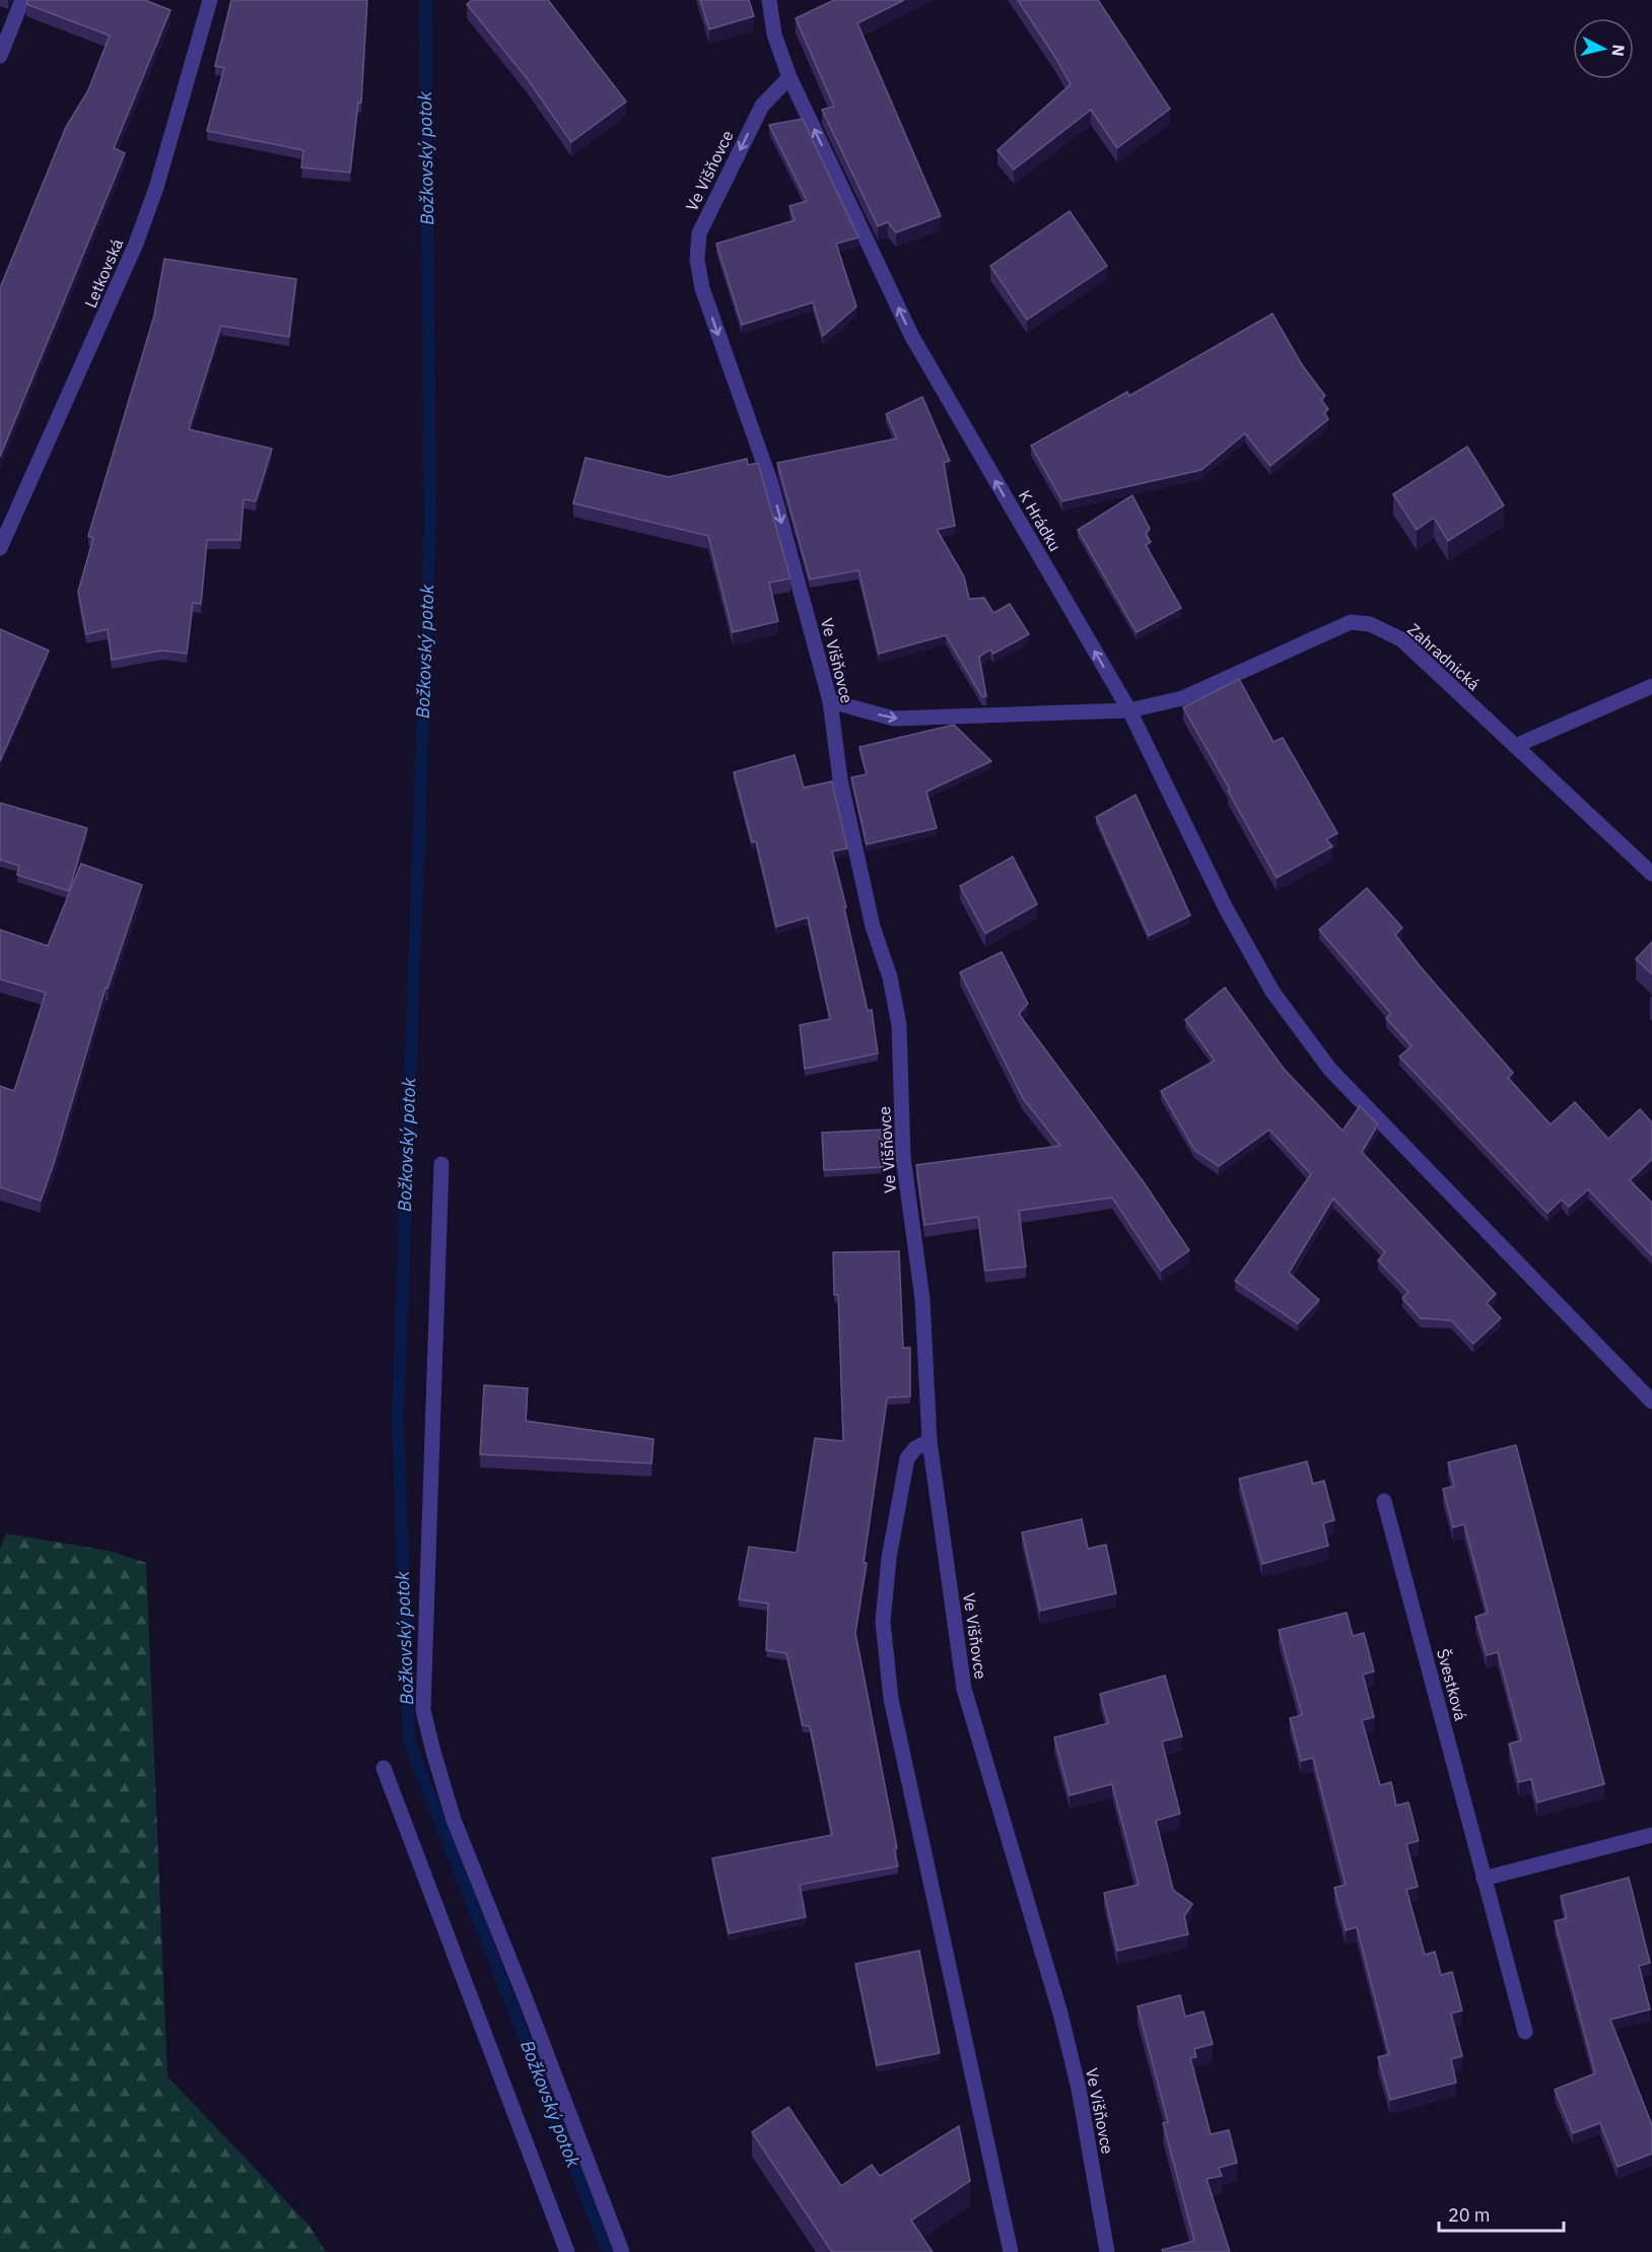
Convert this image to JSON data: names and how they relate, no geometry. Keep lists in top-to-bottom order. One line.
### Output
{"streets":{"street":["Ve Višňovce","Letkovská","K Hrádku","Zahradnická","Švestková"]},"crossings":[["Ve Višňovce","K Hrádku"],["K Hrádku","Zahradnická"]],"one_way":["K Hrádku"],"water":["Božkovský potok"],"scale_bar":"20 m","north":"right"}
